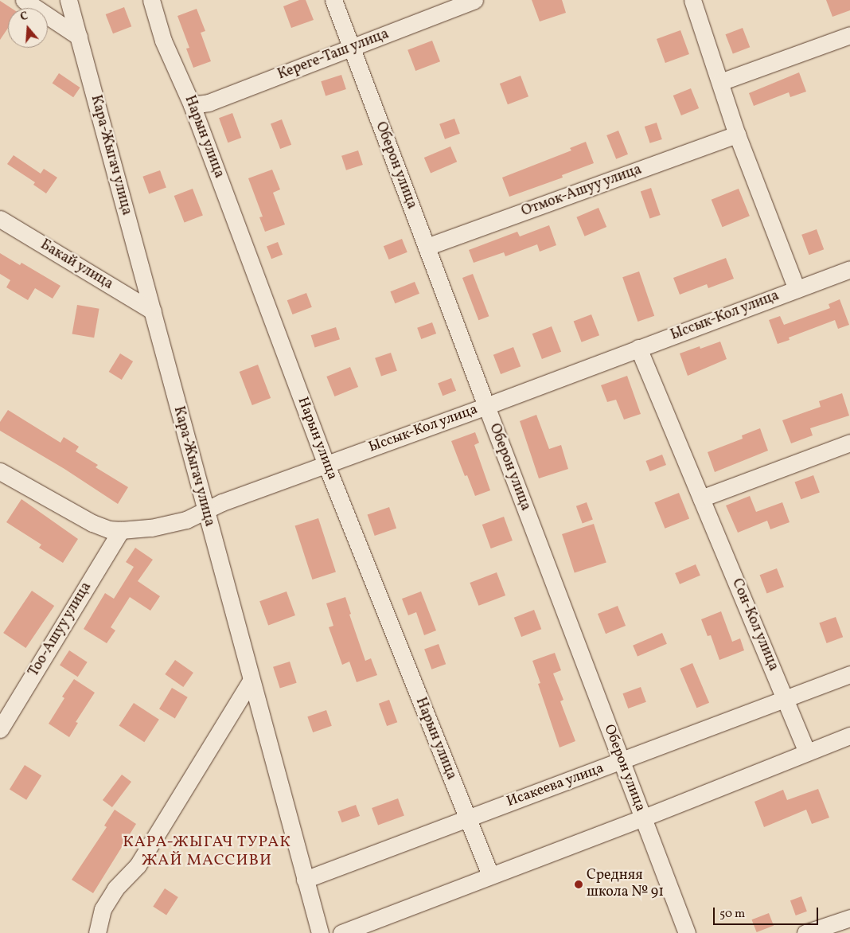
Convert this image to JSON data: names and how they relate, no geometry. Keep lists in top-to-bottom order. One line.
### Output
{"streets":{"street":["Кереге-Таш улица","Нарын улица","Кара-Жыгач улица","Оберон улица","Отмок-Ашуу улица","Бакай улица","Ыссык-Кол улица","Сон-Кол улица","Тоо-Ашуу улица","Исакеева улица"]},"crossings":[["Кереге-Таш улица","Нарын улица"],["Кереге-Таш улица","Оберон улица"],["Нарын улица","Ыссык-Кол улица"],["Нарын улица","Исакеева улица"],["Кара-Жыгач улица","Бакай улица"],["Кара-Жыгач улица","Ыссык-Кол улица"],["Кара-Жыгач улица","Исакеева улица"],["Оберон улица","Отмок-Ашуу улица"],["Оберон улица","Ыссык-Кол улица"],["Оберон улица","Исакеева улица"],["Ыссык-Кол улица","Сон-Кол улица"],["Ыссык-Кол улица","Тоо-Ашуу улица"],["Сон-Кол улица","Исакеева улица"]],"districts":["КАРА-ЖЫГАЧ ТУРАК ЖАЙ МАССИВИ"],"places":["Средняя школа № 91"],"scale_bar":"50 m","north":"top"}
